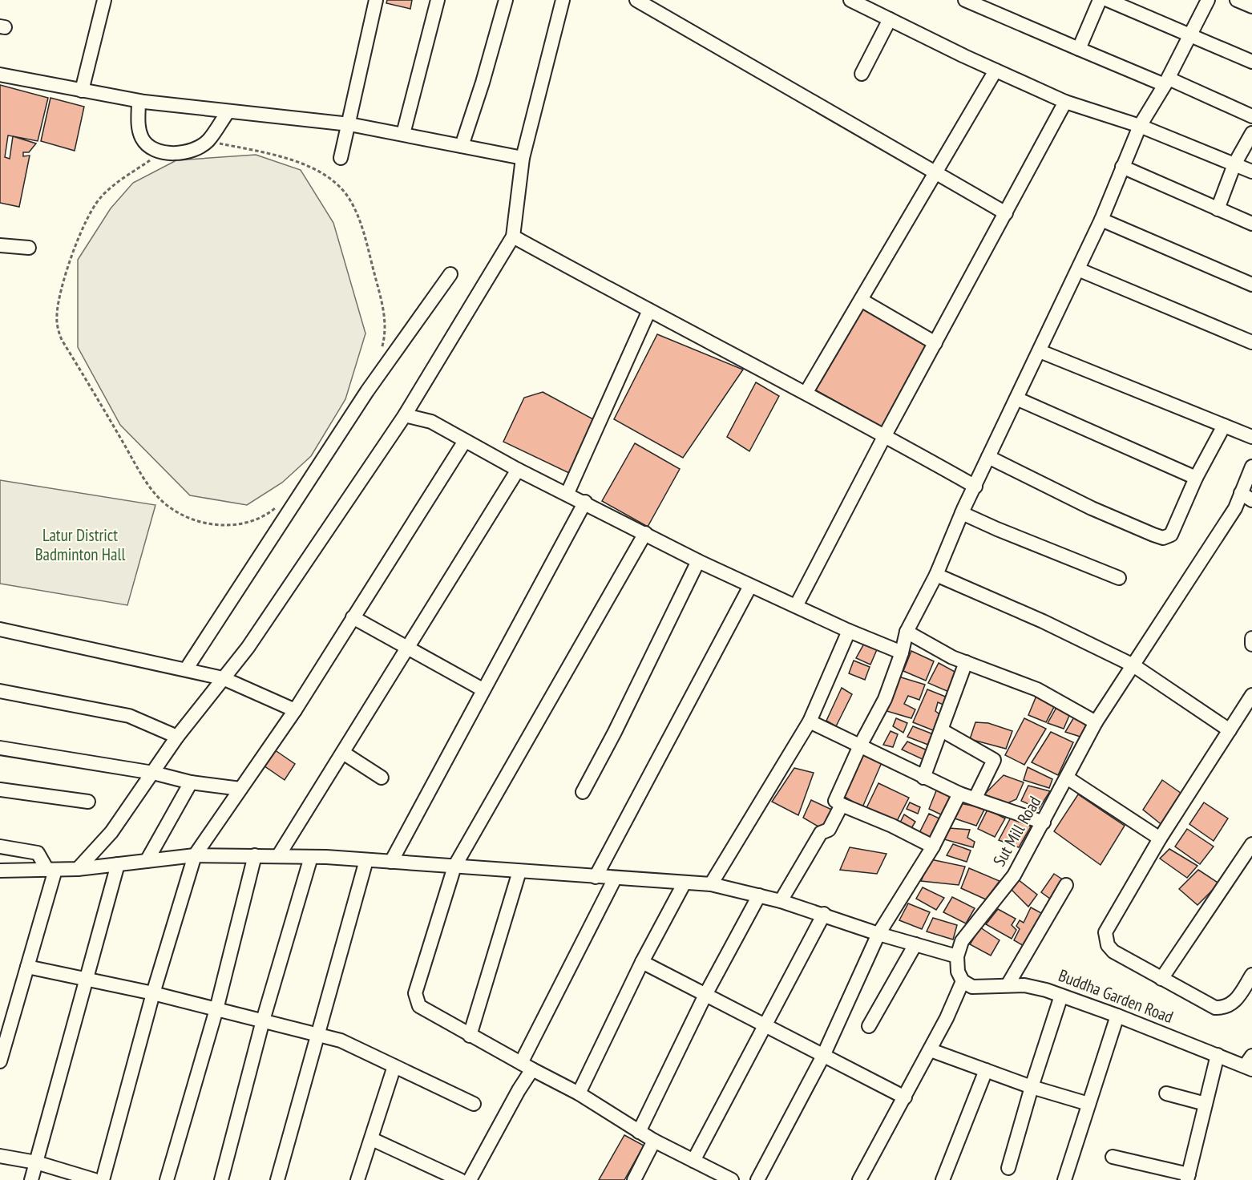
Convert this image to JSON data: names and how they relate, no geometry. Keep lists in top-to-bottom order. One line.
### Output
{"streets":{"street":["Sut Mill Road","Buddha Garden Road"]},"parks":["Latur District Badminton Hall"]}
